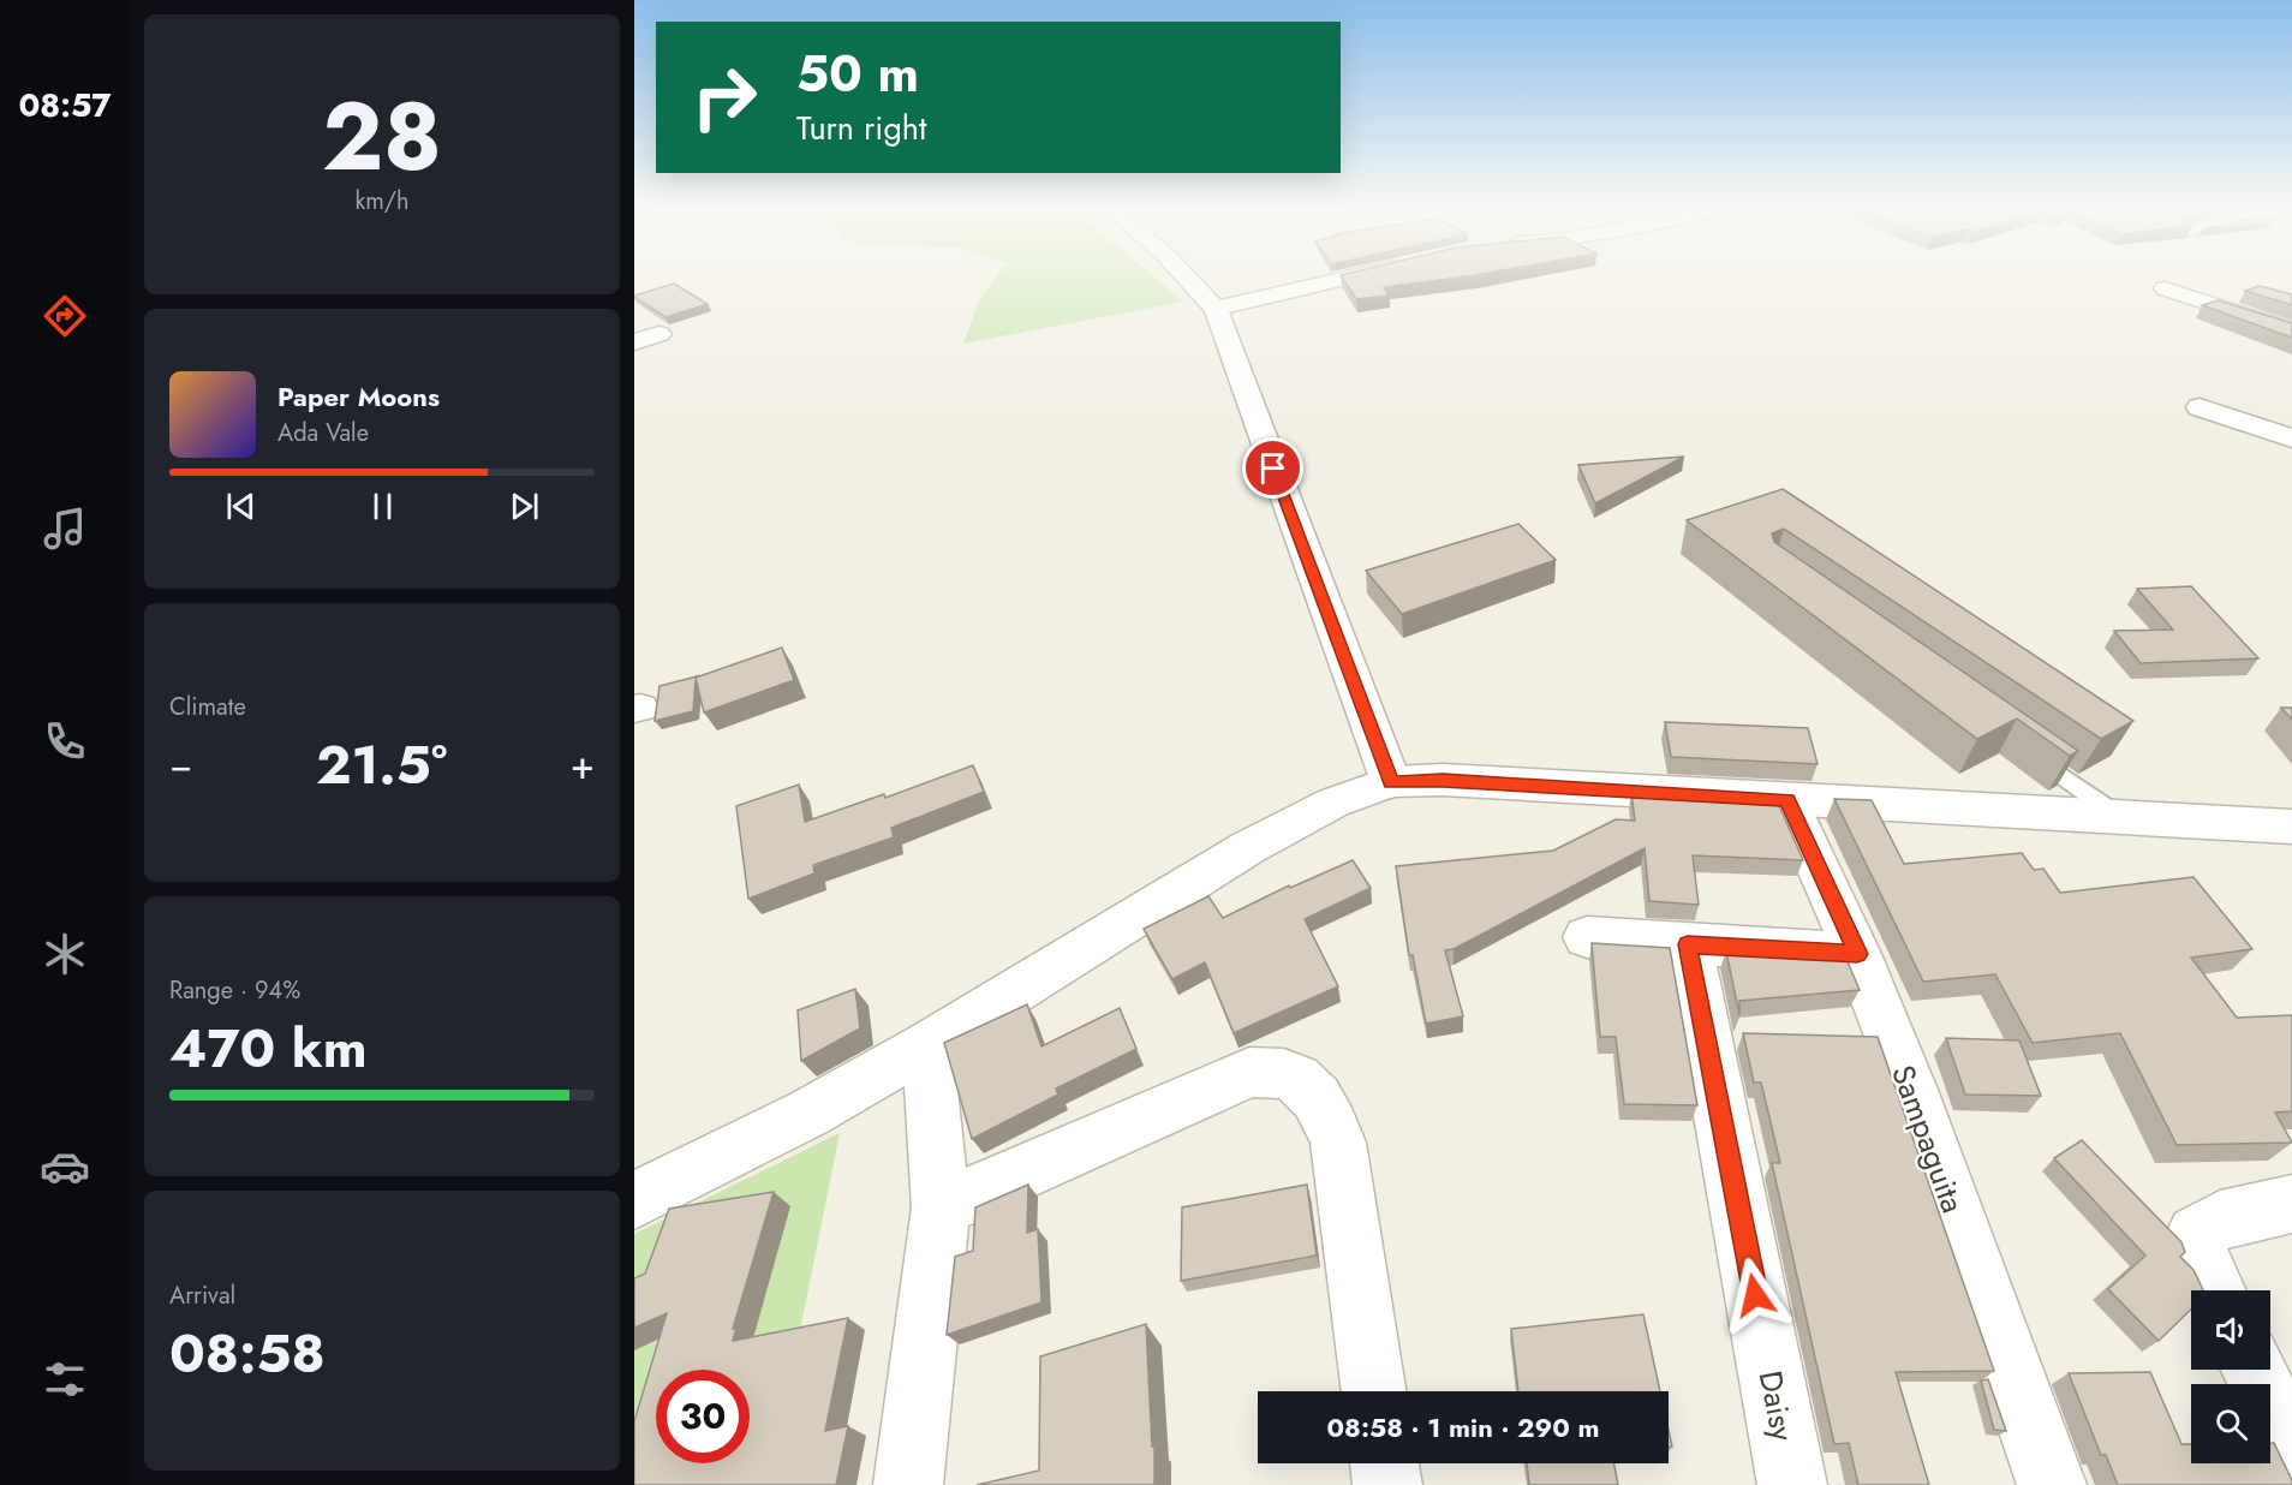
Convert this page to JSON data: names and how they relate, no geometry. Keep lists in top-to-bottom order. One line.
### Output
{"streets":{"street":["Sampaguita","Daisy"]},"page":{"tabs":"08:57","tile":[["28","km/h"],"Climate",["Range · 94%","470 km"],["Arrival","08:58"]],"turn":["50 m","Turn right"],"song":["Paper Moons","Ada Vale"],"heat":["−","21.5°","+"],"limit":"30","trip":"08:58 · 1 min · 290 m"}}
